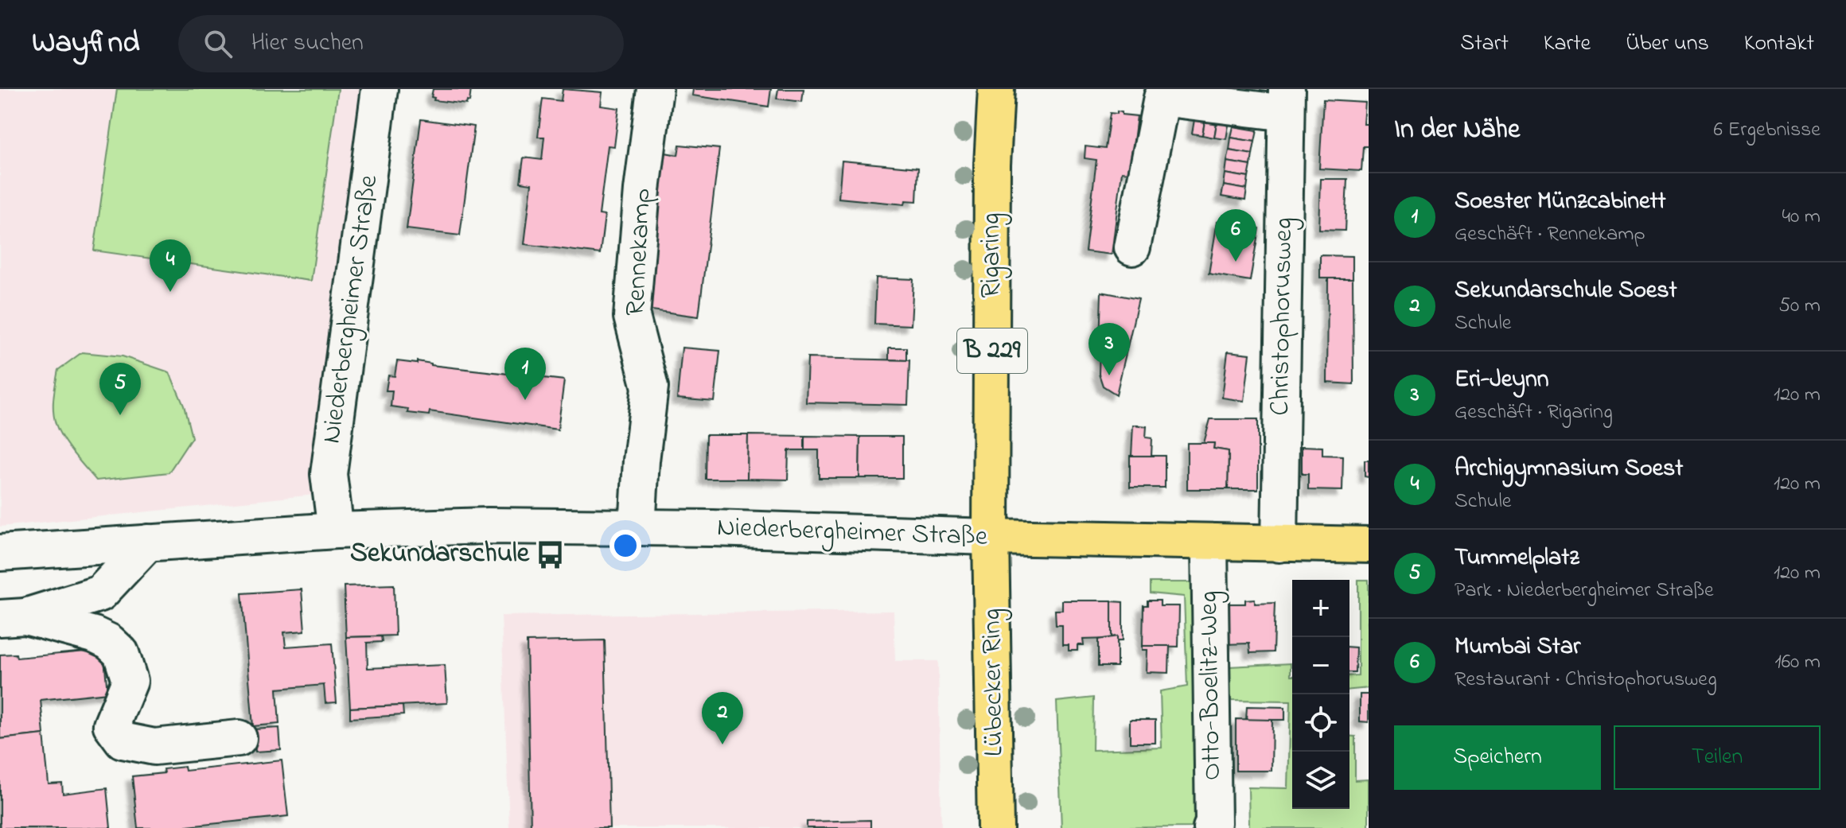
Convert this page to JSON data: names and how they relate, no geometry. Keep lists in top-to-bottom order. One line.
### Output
{"streets":{"main road":["Rigaring","Niederbergheimer Straße","B 229","Lübecker Ring"],"street":["Rennekamp","Christophorusweg","Otto-Boelitz-Weg"]},"crossings":[["Rennekamp","Niederbergheimer Straße"],["Rigaring","Niederbergheimer Straße"],["Rigaring","Lübecker Ring"],["Niederbergheimer Straße","Christophorusweg"],["Niederbergheimer Straße","Lübecker Ring"],["Niederbergheimer Straße","Otto-Boelitz-Weg"]],"places":{"bus stop":["Sekundarschule"]},"page":{"header":"Wayfind","search":"Hier suchen","nav":["Start","Karte","Über uns","Kontakt"],"heading":["In der Nähe","6 Ergebnisse"],"list":[{"mark":"1","name":"Soester Münzcabinett","note":"Geschäft · Rennekamp","value":"40 m"},{"mark":"2","name":"Sekundarschule Soest","note":"Schule","value":"50 m"},{"mark":"3","name":"Eri-Jeynn","note":"Geschäft · Rigaring","value":"120 m"},{"mark":"4","name":"Archigymnasium Soest","note":"Schule","value":"120 m"},{"mark":"5","name":"Tummelplatz","note":"Park · Niederbergheimer Straße","value":"120 m"},{"mark":"6","name":"Mumbai Star","note":"Restaurant · Christophorusweg","value":"160 m"}],"pins":["6","4","3","1","5","2"],"map_buttons":["+","−"],"buttons":["Speichern","Teilen"]}}
